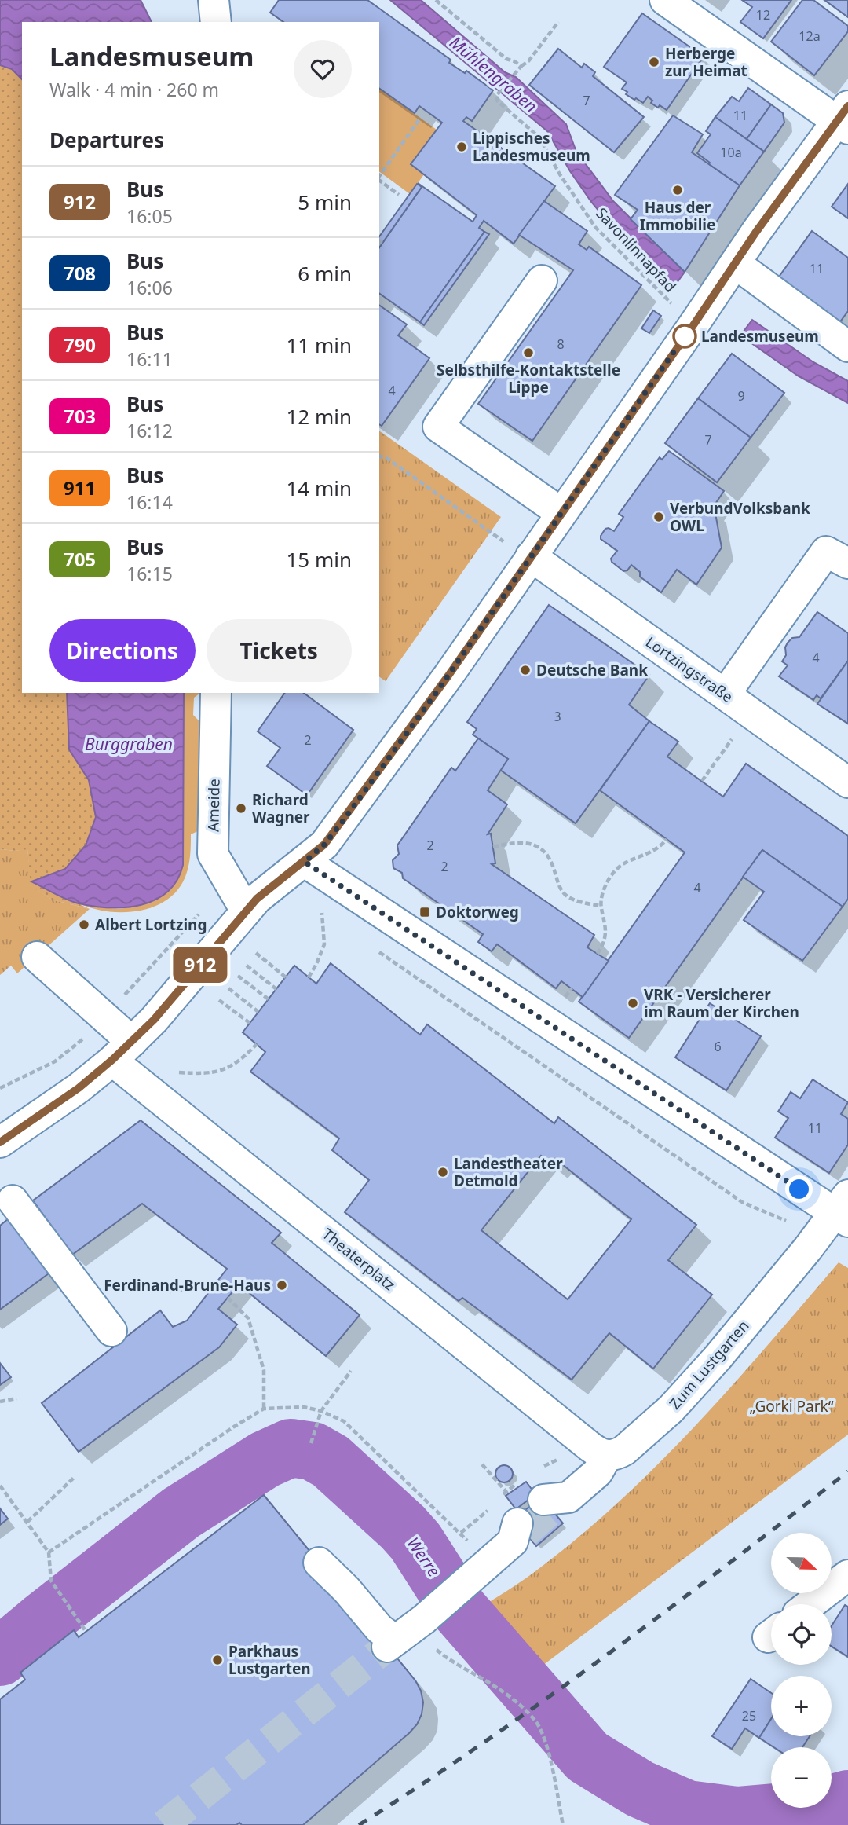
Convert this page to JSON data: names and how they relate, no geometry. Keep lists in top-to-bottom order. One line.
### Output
{"streets":{"street":["Lortzingstraße","Ameide","Theaterplatz","Zum Lustgarten"],"path":["Savonlinnapfad"]},"crossings":[["Theaterplatz","Zum Lustgarten"]],"water":["Mühlengraben","Burggraben","Werre"],"parks":["„Gorki Park“"],"places":{"other":["Herberge zur Heimat","Lippisches Landesmuseum","Haus der Immobilie","Landesmuseum","Selbsthilfe-Kontaktstelle Lippe","VerbundVolksbank OWL","Deutsche Bank","Richard Wagner","Albert Lortzing","VRK - Versicherer im Raum der Kirchen","Landestheater Detmold","Ferdinand-Brune-Haus","Parkhaus Lustgarten"],"transit":["Doktorweg"]},"lines":["bus line 912"],"house_numbers":["12","12a","7","11","10a","11","8","4","9","7","4","3","2","2","2","4","6","11","25"],"north":"right","page":{"on_map":"912","heading":[["Landesmuseum","Walk · 4 min · 260 m"],"Departures"],"list":[{"mark":"912","name":"Bus","note":"16:05","value":"5 min"},{"mark":"708","name":"Bus","note":"16:06","value":"6 min"},{"mark":"790","name":"Bus","note":"16:11","value":"11 min"},{"mark":"703","name":"Bus","note":"16:12","value":"12 min"},{"mark":"911","name":"Bus","note":"16:14","value":"14 min"},{"mark":"705","name":"Bus","note":"16:15","value":"15 min"}],"buttons":["Directions","Tickets"],"map_buttons":["+","−"]}}
